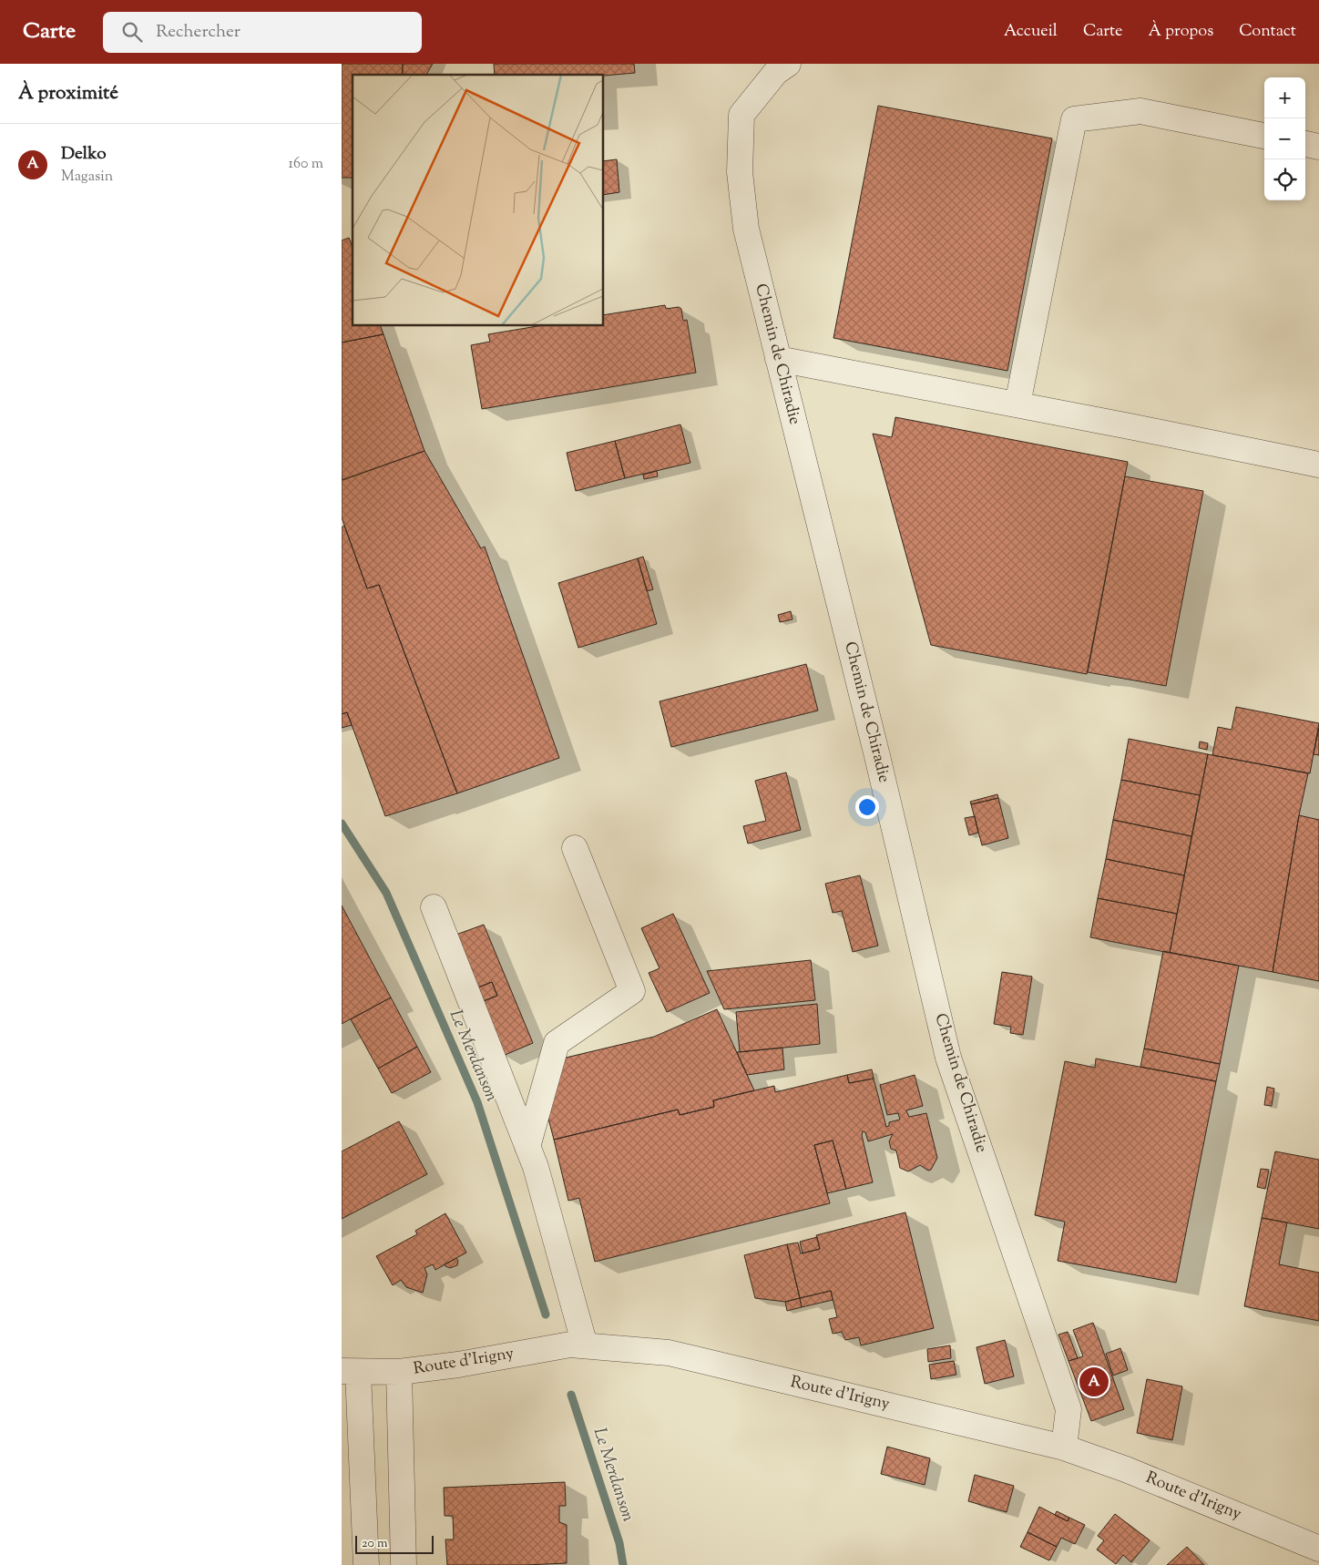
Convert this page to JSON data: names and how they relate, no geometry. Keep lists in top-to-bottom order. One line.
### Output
{"streets":{"street":["Chemin de Chiradie","Route d'Irigny"]},"crossings":[["Chemin de Chiradie","Route d'Irigny"]],"water":["Le Merdanson"],"scale_bar":"20 m","page":{"header":"Carte","search":"Rechercher","nav":["Accueil","Carte","À propos","Contact"],"heading":"À proximité","map_buttons":["+","−"],"list":[{"mark":"A","name":"Delko","note":"Magasin","value":"160 m"}],"pins":"A","scale":"20 m"}}
